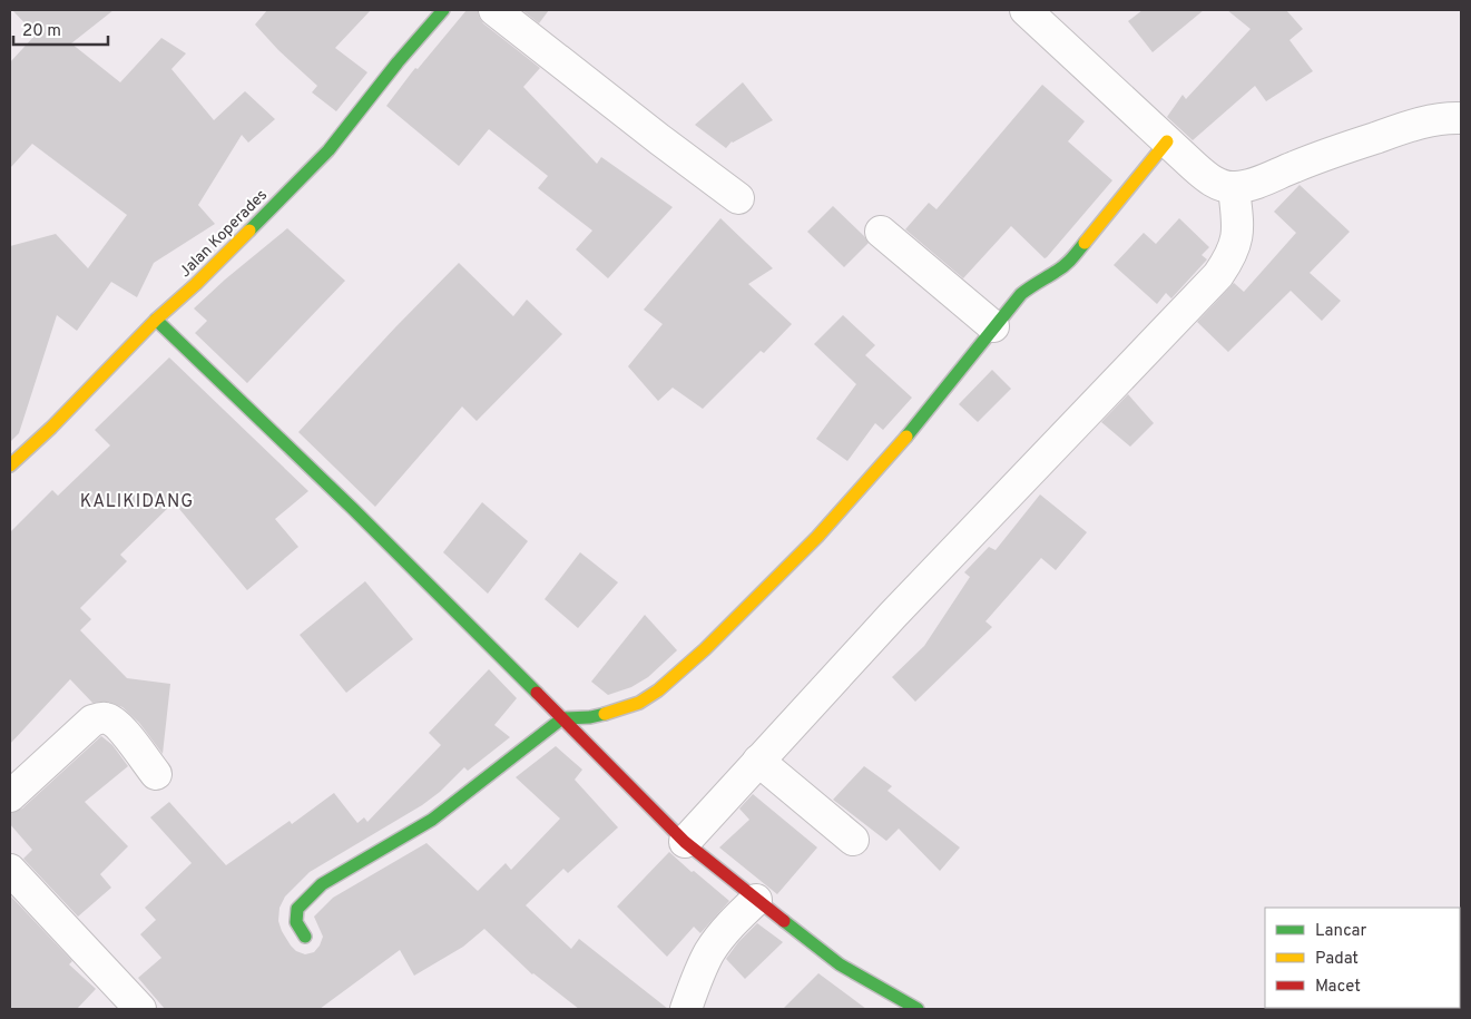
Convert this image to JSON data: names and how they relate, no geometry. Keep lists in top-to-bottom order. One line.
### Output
{"streets":{"street":["Jalan Koperades"]},"districts":["KALIKIDANG"],"legend":["Lancar","Padat","Macet"],"scale_bar":"20 m"}
